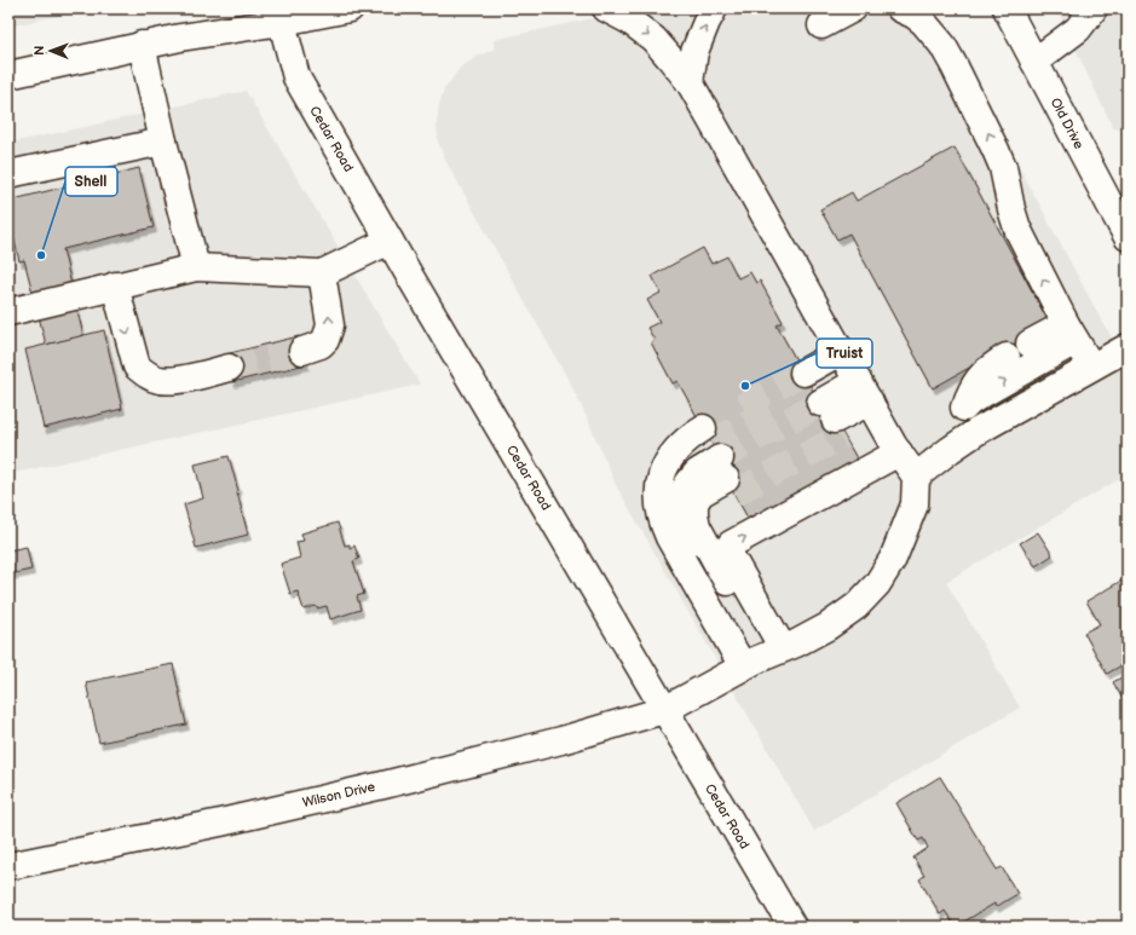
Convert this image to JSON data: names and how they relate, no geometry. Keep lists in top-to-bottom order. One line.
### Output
{"streets":{"main road":["Old Drive","Cedar Road","Wilson Drive"]},"crossings":[["Cedar Road","Wilson Drive"]],"places":["Shell","Truist"],"north":"left"}
